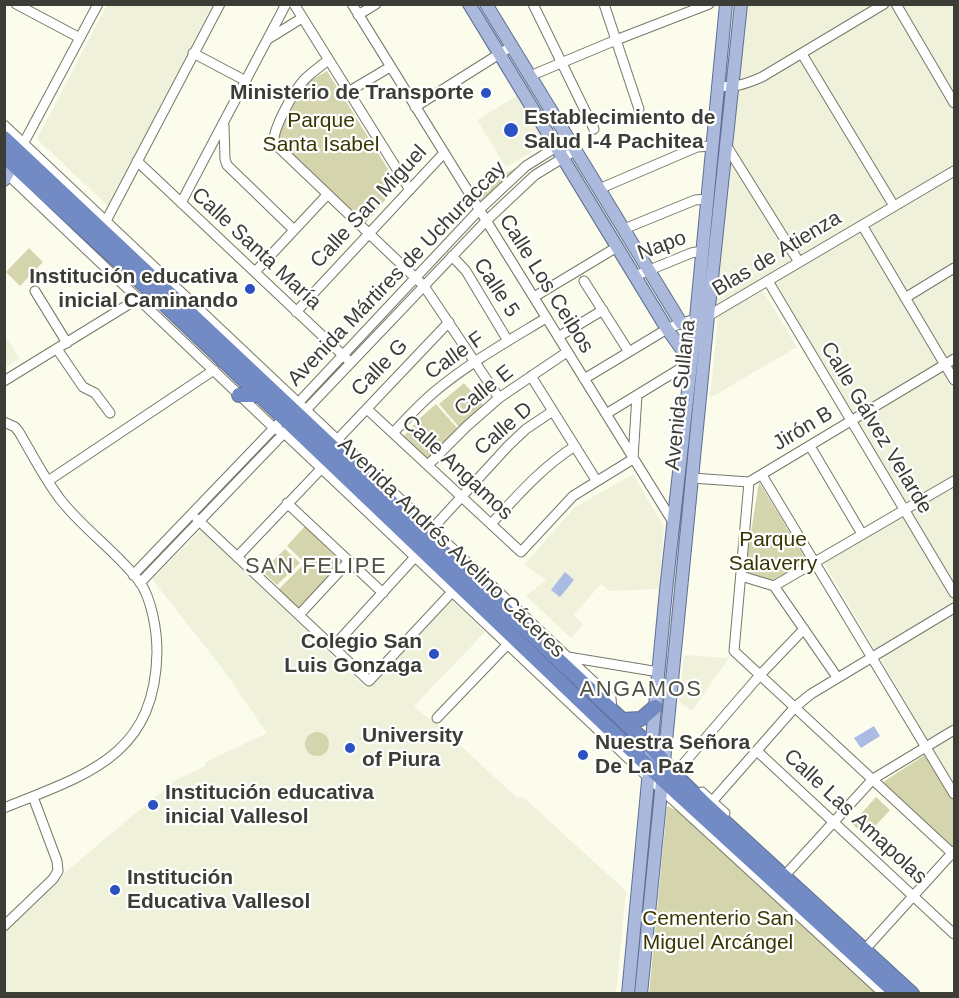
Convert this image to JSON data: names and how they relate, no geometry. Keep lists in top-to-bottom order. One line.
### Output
{"streets":{"highway":["Avenida Andrés Avelino Cáceres"],"main road":["Avenida Sullana"],"street":["Calle San Miguel","Napo","Calle Santa María","Blas de Atienza","Avenida Mártires de Uchuraccay","Calle Los Ceibos","Calle 5","Calle F","Calle G","Calle E","Calle Gálvez Velarde","Calle D","Jirón B","Calle Angamos","Calle Las Amapolas"]},"crossings":[["Calle San Miguel","Calle Santa María"],["Calle San Miguel","Calle Los Ceibos"],["Napo","Avenida Sullana"],["Calle Santa María","Avenida Mártires de Uchuraccay"],["Blas de Atienza","Calle Los Ceibos"],["Blas de Atienza","Avenida Sullana"],["Blas de Atienza","Calle Gálvez Velarde"],["Avenida Mártires de Uchuraccay","Calle Los Ceibos"],["Avenida Mártires de Uchuraccay","Calle 5"],["Avenida Mártires de Uchuraccay","Avenida Andrés Avelino Cáceres"],["Calle Los Ceibos","Calle F"],["Calle Los Ceibos","Calle E"],["Calle Los Ceibos","Avenida Sullana"],["Calle 5","Calle F"],["Calle F","Calle Angamos"],["Calle G","Calle Angamos"],["Calle G","Avenida Andrés Avelino Cáceres"],["Calle E","Calle Angamos"],["Avenida Sullana","Avenida Andrés Avelino Cáceres"],["Calle Gálvez Velarde","Jirón B"],["Calle D","Calle Angamos"],["Calle D","Avenida Andrés Avelino Cáceres"]],"districts":["SAN FELIPE","ANGAMOS"],"parks":["Parque Santa Isabel","Parque Salaverry","Cementerio San Miguel Arcángel"],"places":["Ministerio de Transporte","Establecimiento de Salud I-4 Pachitea","Institución educativa inicial Caminando","Colegio San Luis Gonzaga","University of Piura","Nuestra Señora De La Paz","Institución educativa inicial Vallesol","Institución Educativa Vallesol"]}
